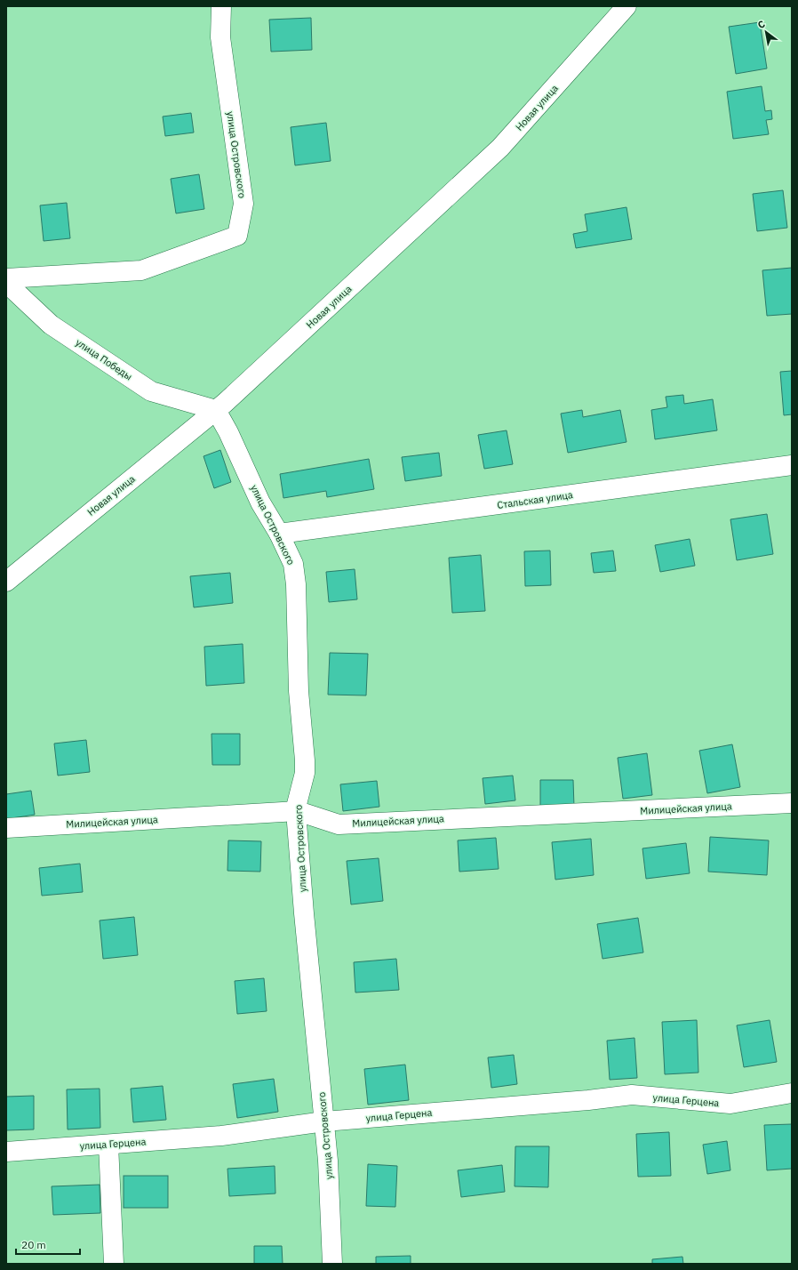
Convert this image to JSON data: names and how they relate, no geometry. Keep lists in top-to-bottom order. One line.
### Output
{"streets":{"street":["Новая улица","улица Островского","улица Победы","Стальская улица","Милицейская улица","улица Герцена"]},"crossings":[["Новая улица","улица Островского"],["Новая улица","улица Победы"],["улица Островского","улица Победы"],["улица Островского","Стальская улица"],["улица Островского","Милицейская улица"],["улица Островского","улица Герцена"]],"scale_bar":"20 m","north":"top left"}
